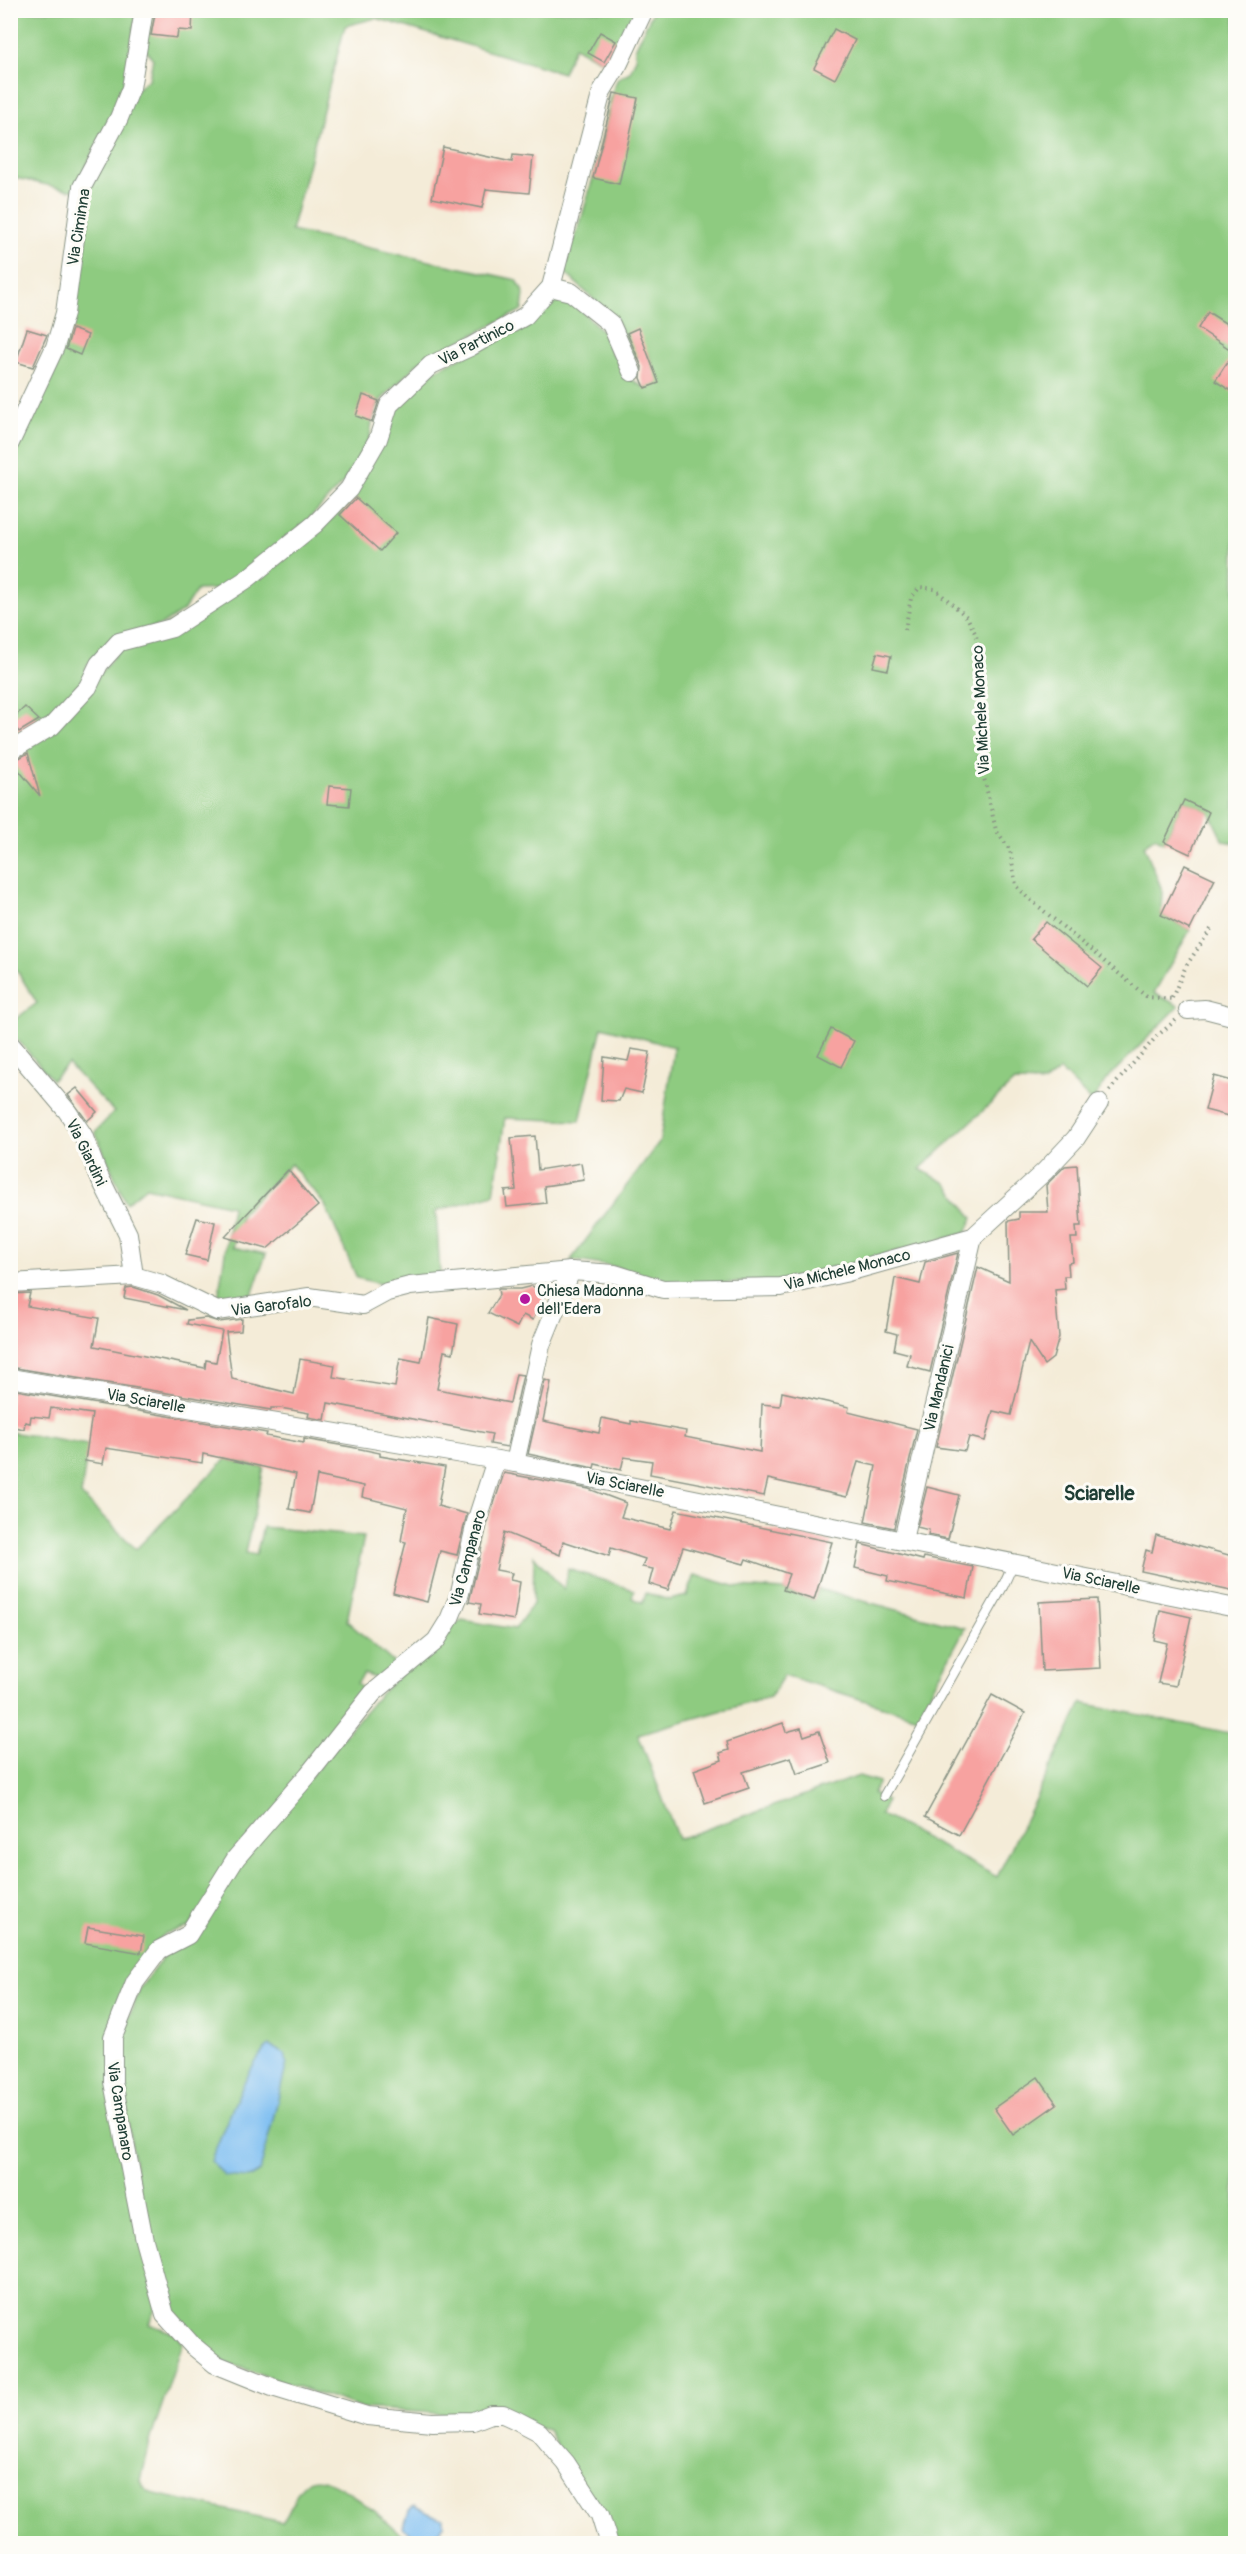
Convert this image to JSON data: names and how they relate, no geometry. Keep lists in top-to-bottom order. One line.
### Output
{"streets":{"street":["Via Ciminna","Via Partinico","Via Michele Monaco","Via Giardini","Via Garofalo","Via Mandanici","Via Sciarelle","Via Campanaro"]},"crossings":[["Via Michele Monaco","Via Garofalo"],["Via Michele Monaco","Via Mandanici"],["Via Giardini","Via Garofalo"],["Via Mandanici","Via Sciarelle"],["Via Sciarelle","Via Campanaro"]],"districts":["Sciarelle"],"places":["Chiesa Madonna dell'Edera"]}
